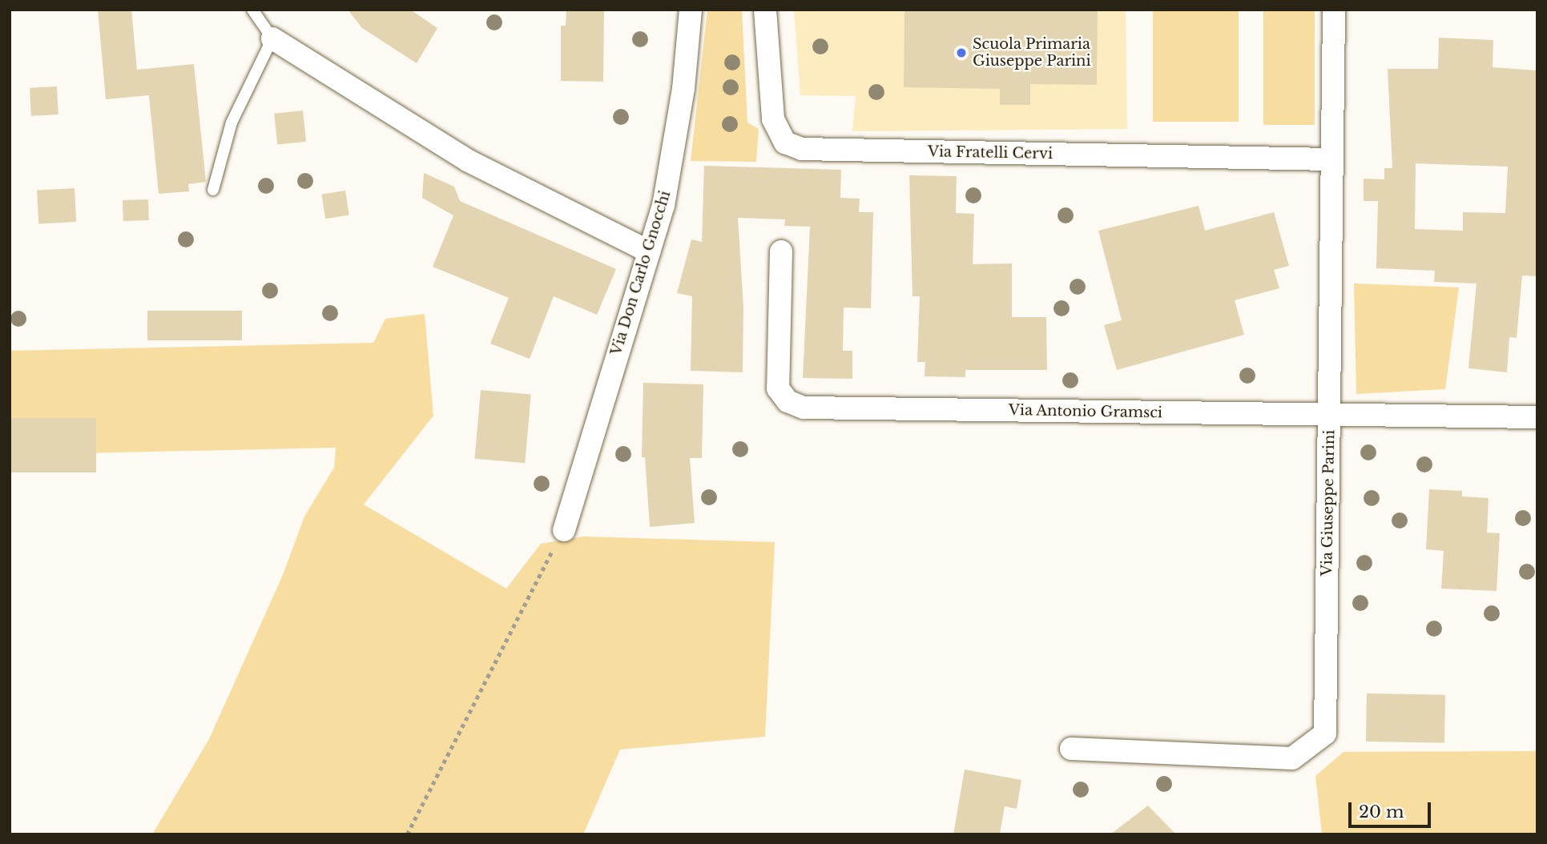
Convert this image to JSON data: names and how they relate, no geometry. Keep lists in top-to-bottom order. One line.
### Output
{"streets":{"street":["Via Fratelli Cervi","Via Don Carlo Gnocchi","Via Antonio Gramsci","Via Giuseppe Parini"]},"crossings":[["Via Fratelli Cervi","Via Giuseppe Parini"],["Via Antonio Gramsci","Via Giuseppe Parini"]],"places":["Scuola Primaria Giuseppe Parini"],"scale_bar":"20 m"}
